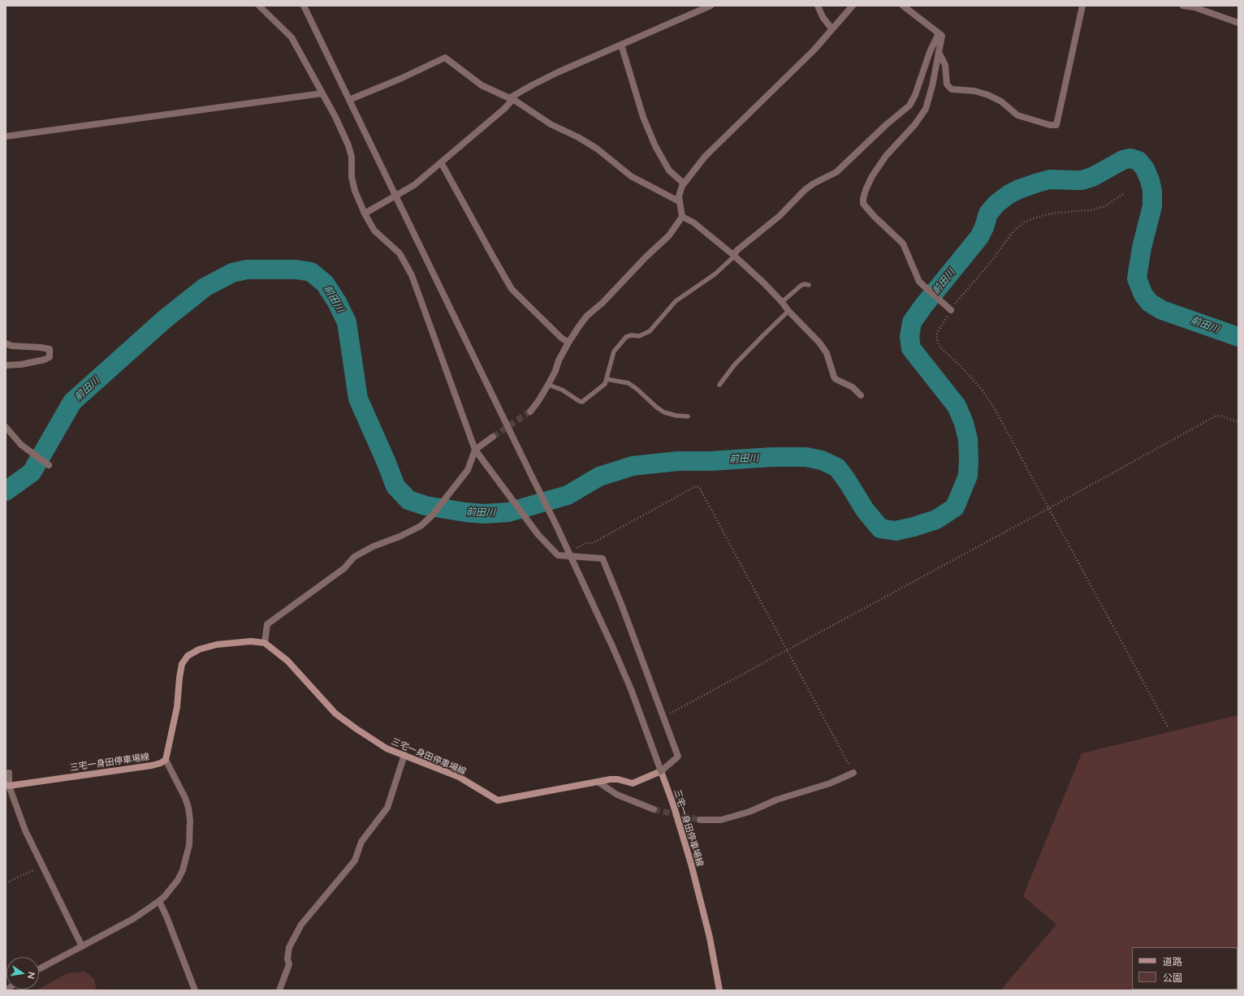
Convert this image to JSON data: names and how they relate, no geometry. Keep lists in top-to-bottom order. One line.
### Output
{"streets":{"main road":["三宅一身田停車場線"]},"water":["前田川"],"legend":["道路","公園"],"north":"right"}
